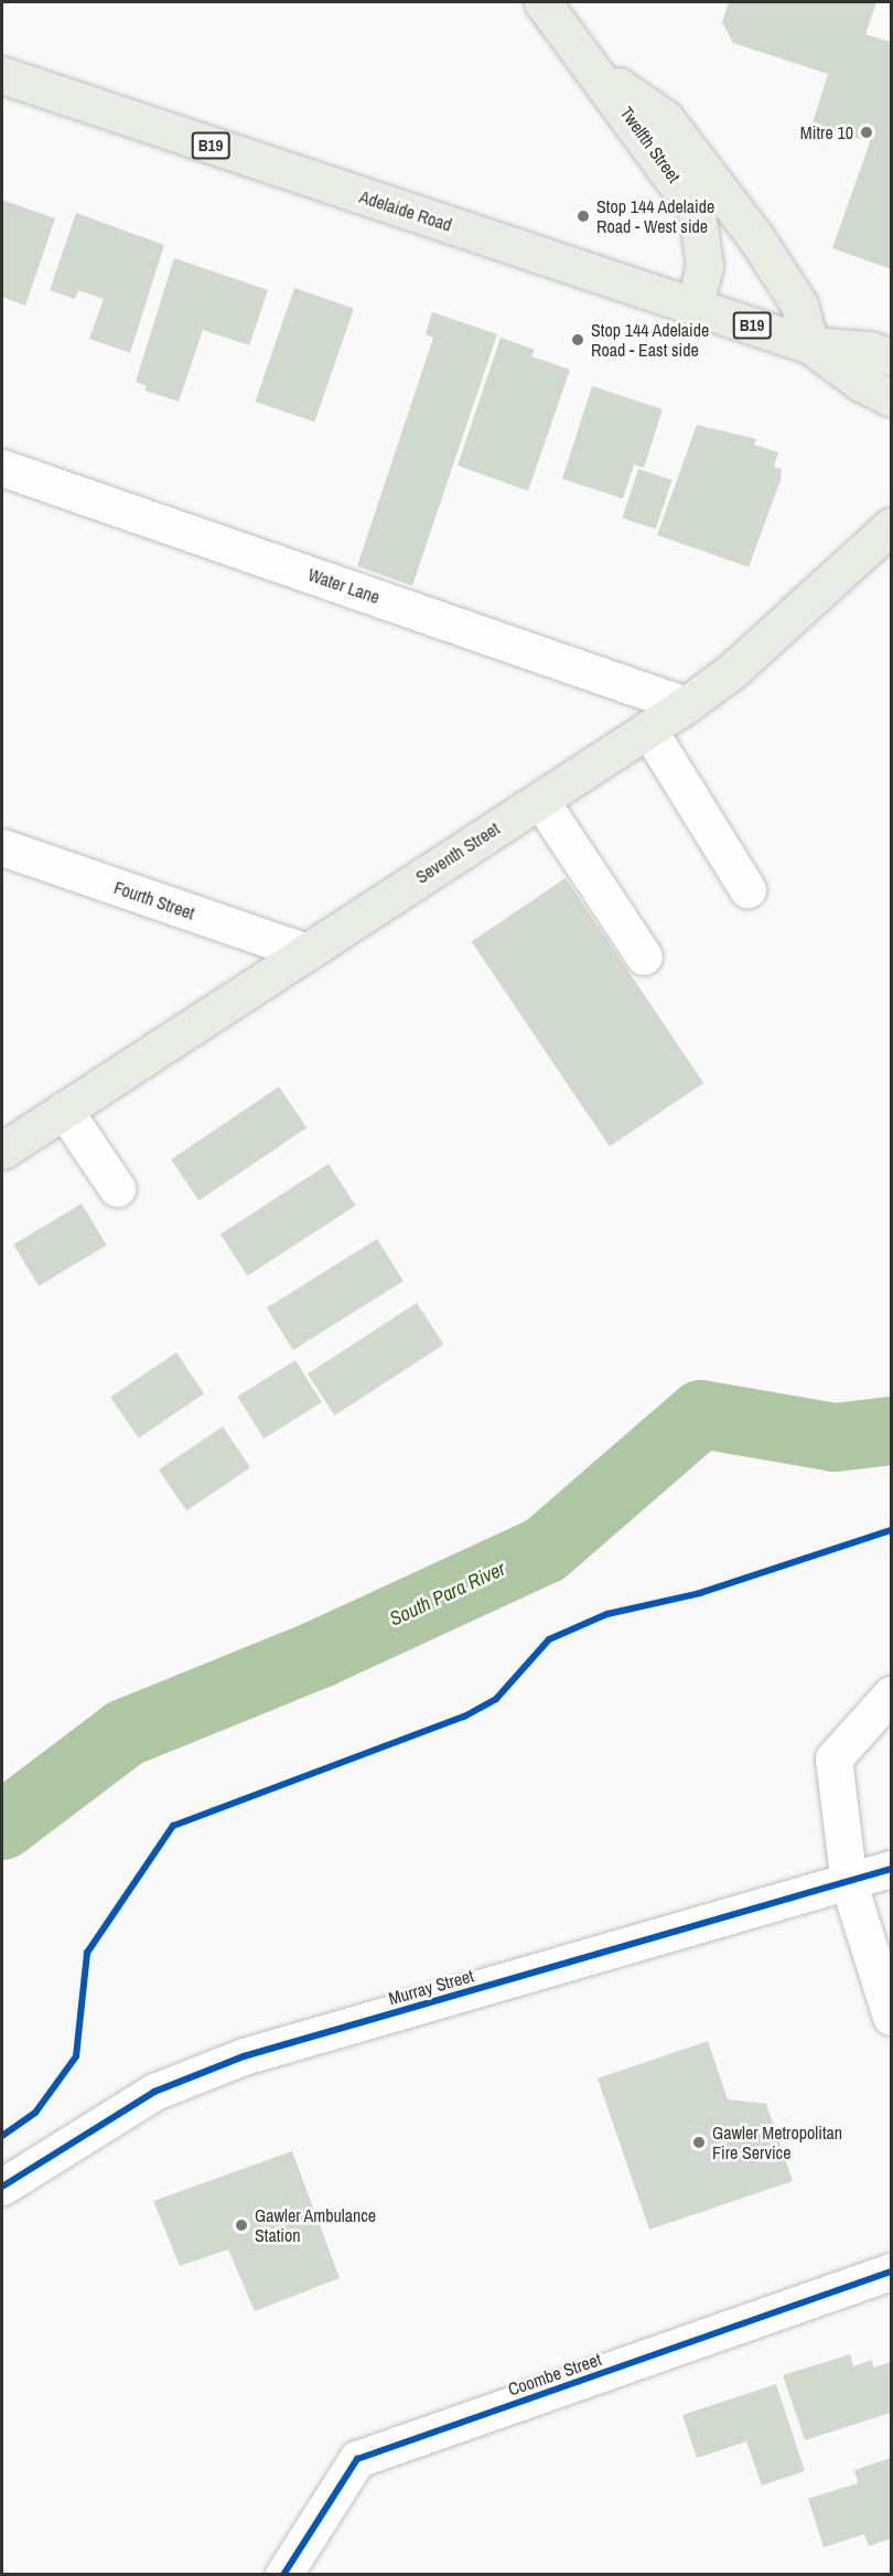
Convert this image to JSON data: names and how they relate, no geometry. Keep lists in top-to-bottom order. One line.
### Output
{"streets":{"main road":["Twelfth Street","B19","Adelaide Road","Seventh Street"],"street":["Water Lane","Fourth Street","Murray Street","Coombe Street"]},"crossings":[["Twelfth Street","Adelaide Road"],["Water Lane","Seventh Street"],["Seventh Street","Fourth Street"]],"water":["South Para River"],"places":["Mitre 10","Stop 144 Adelaide Road - West side","Stop 144 Adelaide Road - East side","Gawler Metropolitan Fire Service","Gawler Ambulance Station"]}
